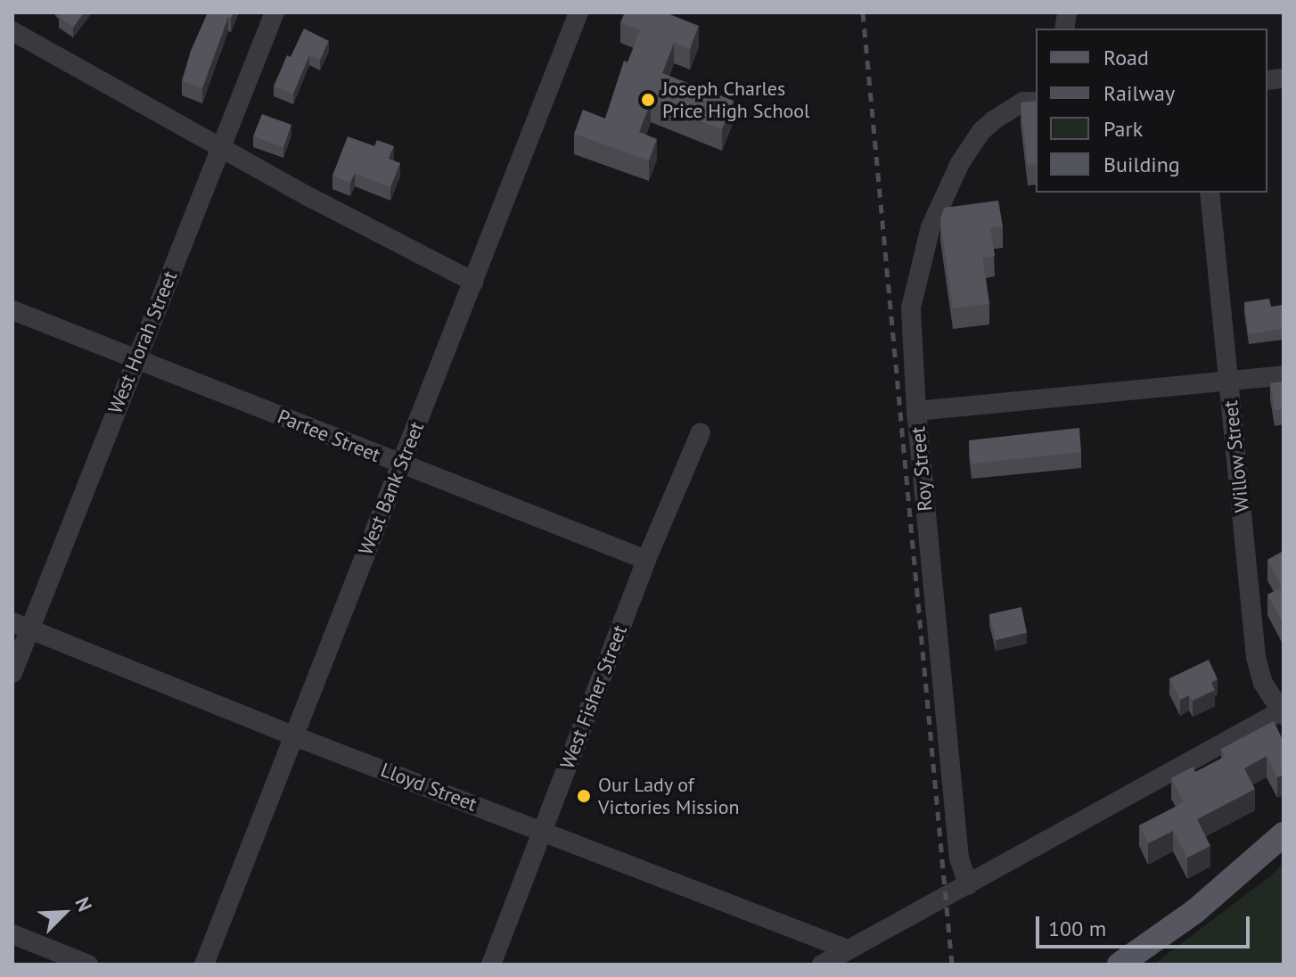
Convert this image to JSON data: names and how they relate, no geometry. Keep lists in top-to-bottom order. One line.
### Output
{"streets":{"street":["West Horah Street","Partee Street","Willow Street","Roy Street","West Bank Street","West Fisher Street","Lloyd Street"]},"crossings":[["West Horah Street","Partee Street"],["West Horah Street","Lloyd Street"],["Partee Street","West Bank Street"],["Partee Street","West Fisher Street"],["West Bank Street","Lloyd Street"],["West Fisher Street","Lloyd Street"]],"places":["Joseph Charles Price High School","Our Lady of Victories Mission"],"legend":["Road","Railway","Park","Building"],"scale_bar":"100 m","north":"top right"}
